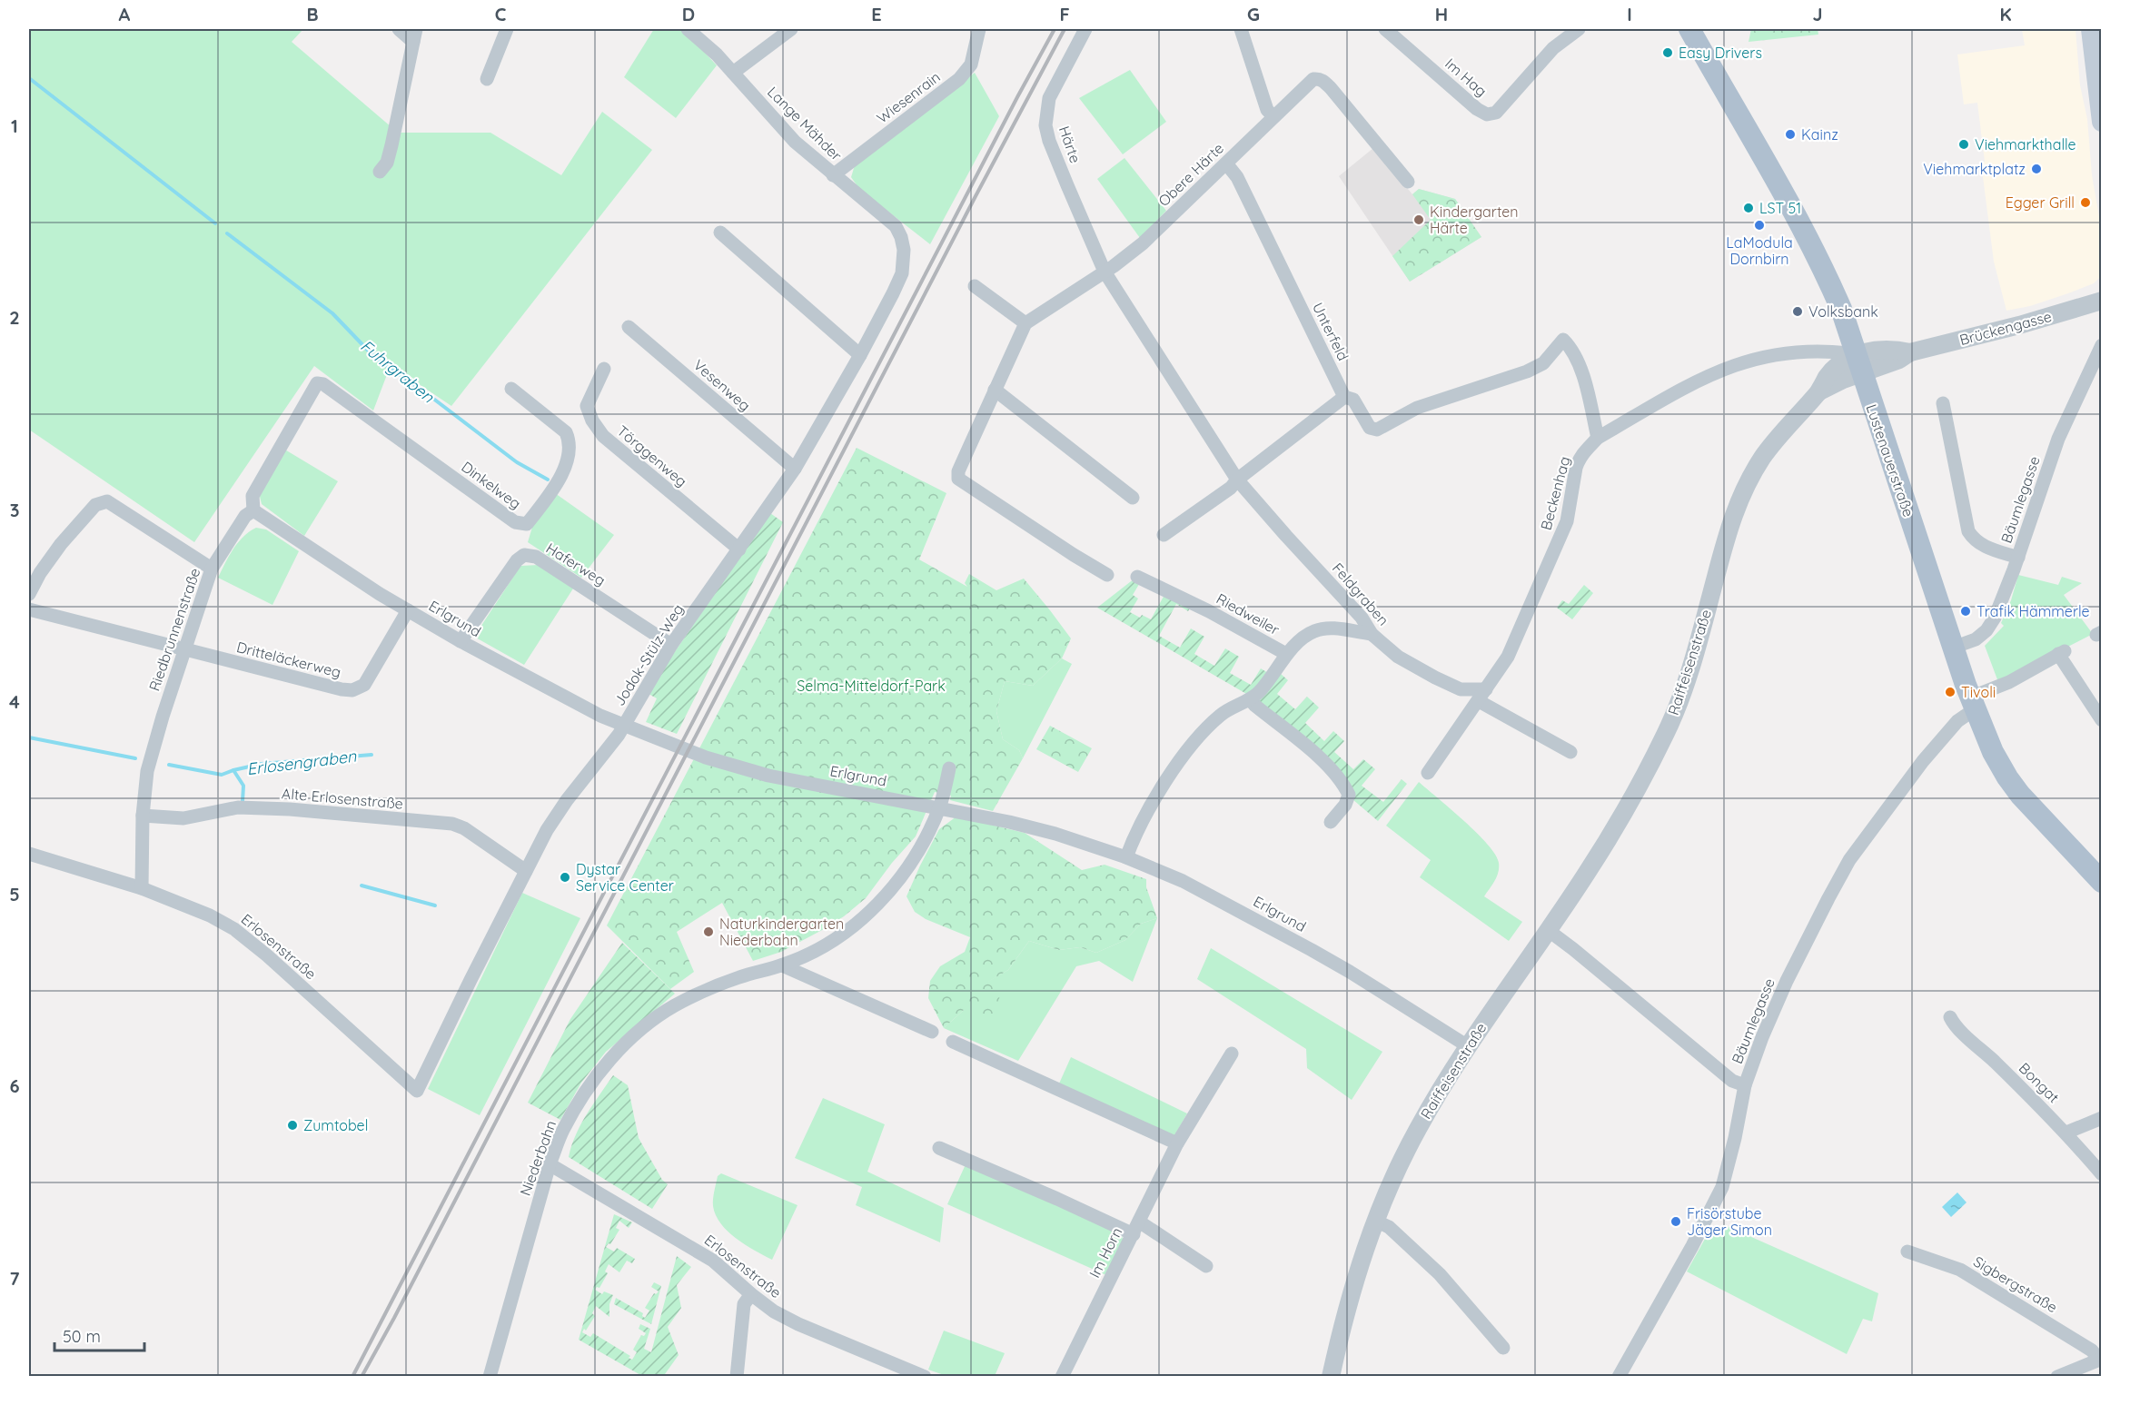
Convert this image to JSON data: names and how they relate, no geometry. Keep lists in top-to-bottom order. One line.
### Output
{"streets":{"main road":["Lustenauerstraße"],"street":["Im Hag","Wiesenrain","Lange Mähder","Härte","Obere Härte","Brückengasse","Unterfeld","Vesenweg","Törggenweg","Dinkelweg","Beckenhag","Bäumlegasse","Haferweg","Feldgraben","Riedweiler","Erlgrund","Riedbrunnenstraße","Jodok-Stülz-Weg","Dritteläckerweg","Raiffeisenstraße","Alte Erlosenstraße","Erlosenstraße","Bongat","Niederbahn","Im Horn","Sigbergstraße"]},"crossings":[["Wiesenrain","Lange Mähder"],["Lange Mähder","Jodok-Stülz-Weg"],["Härte","Obere Härte"],["Härte","Feldgraben"],["Obere Härte","Unterfeld"],["Obere Härte","Feldgraben"],["Brückengasse","Lustenauerstraße"],["Brückengasse","Beckenhag"],["Brückengasse","Raiffeisenstraße"],["Unterfeld","Beckenhag"],["Vesenweg","Jodok-Stülz-Weg"],["Törggenweg","Jodok-Stülz-Weg"],["Lustenauerstraße","Beckenhag"],["Lustenauerstraße","Bäumlegasse"],["Lustenauerstraße","Raiffeisenstraße"],["Dinkelweg","Riedbrunnenstraße"],["Beckenhag","Feldgraben"],["Beckenhag","Raiffeisenstraße"],["Haferweg","Erlgrund"],["Haferweg","Jodok-Stülz-Weg"],["Feldgraben","Riedweiler"],["Erlgrund","Riedbrunnenstraße"],["Erlgrund","Dritteläckerweg"],["Erlgrund","Raiffeisenstraße"],["Erlgrund","Niederbahn"],["Riedbrunnenstraße","Dritteläckerweg"],["Riedbrunnenstraße","Alte Erlosenstraße"],["Riedbrunnenstraße","Erlosenstraße"],["Jodok-Stülz-Weg","Alte Erlosenstraße"],["Jodok-Stülz-Weg","Erlosenstraße"],["Erlosenstraße","Niederbahn"]],"water":["Fuhrgraben","Erlosengraben"],"parks":["Selma-Mitteldorf-Park"],"places":["Easy Drivers","Kainz","Viehmarkthalle","Viehmarktplatz","Egger Grill","LST 51","Kindergarten Härte","LaModula Dornbirn","Volksbank","Trafik Hämmerle","Tivoli","Dystar Service Center","Naturkindergarten Niederbahn","Zumtobel","Frisörstube Jäger Simon"],"scale_bar":"50 m","grid":{"columns":["A","B","C","D","E","F","G","H","I","J","K"],"rows":["1","2","3","4","5","6","7"]}}
